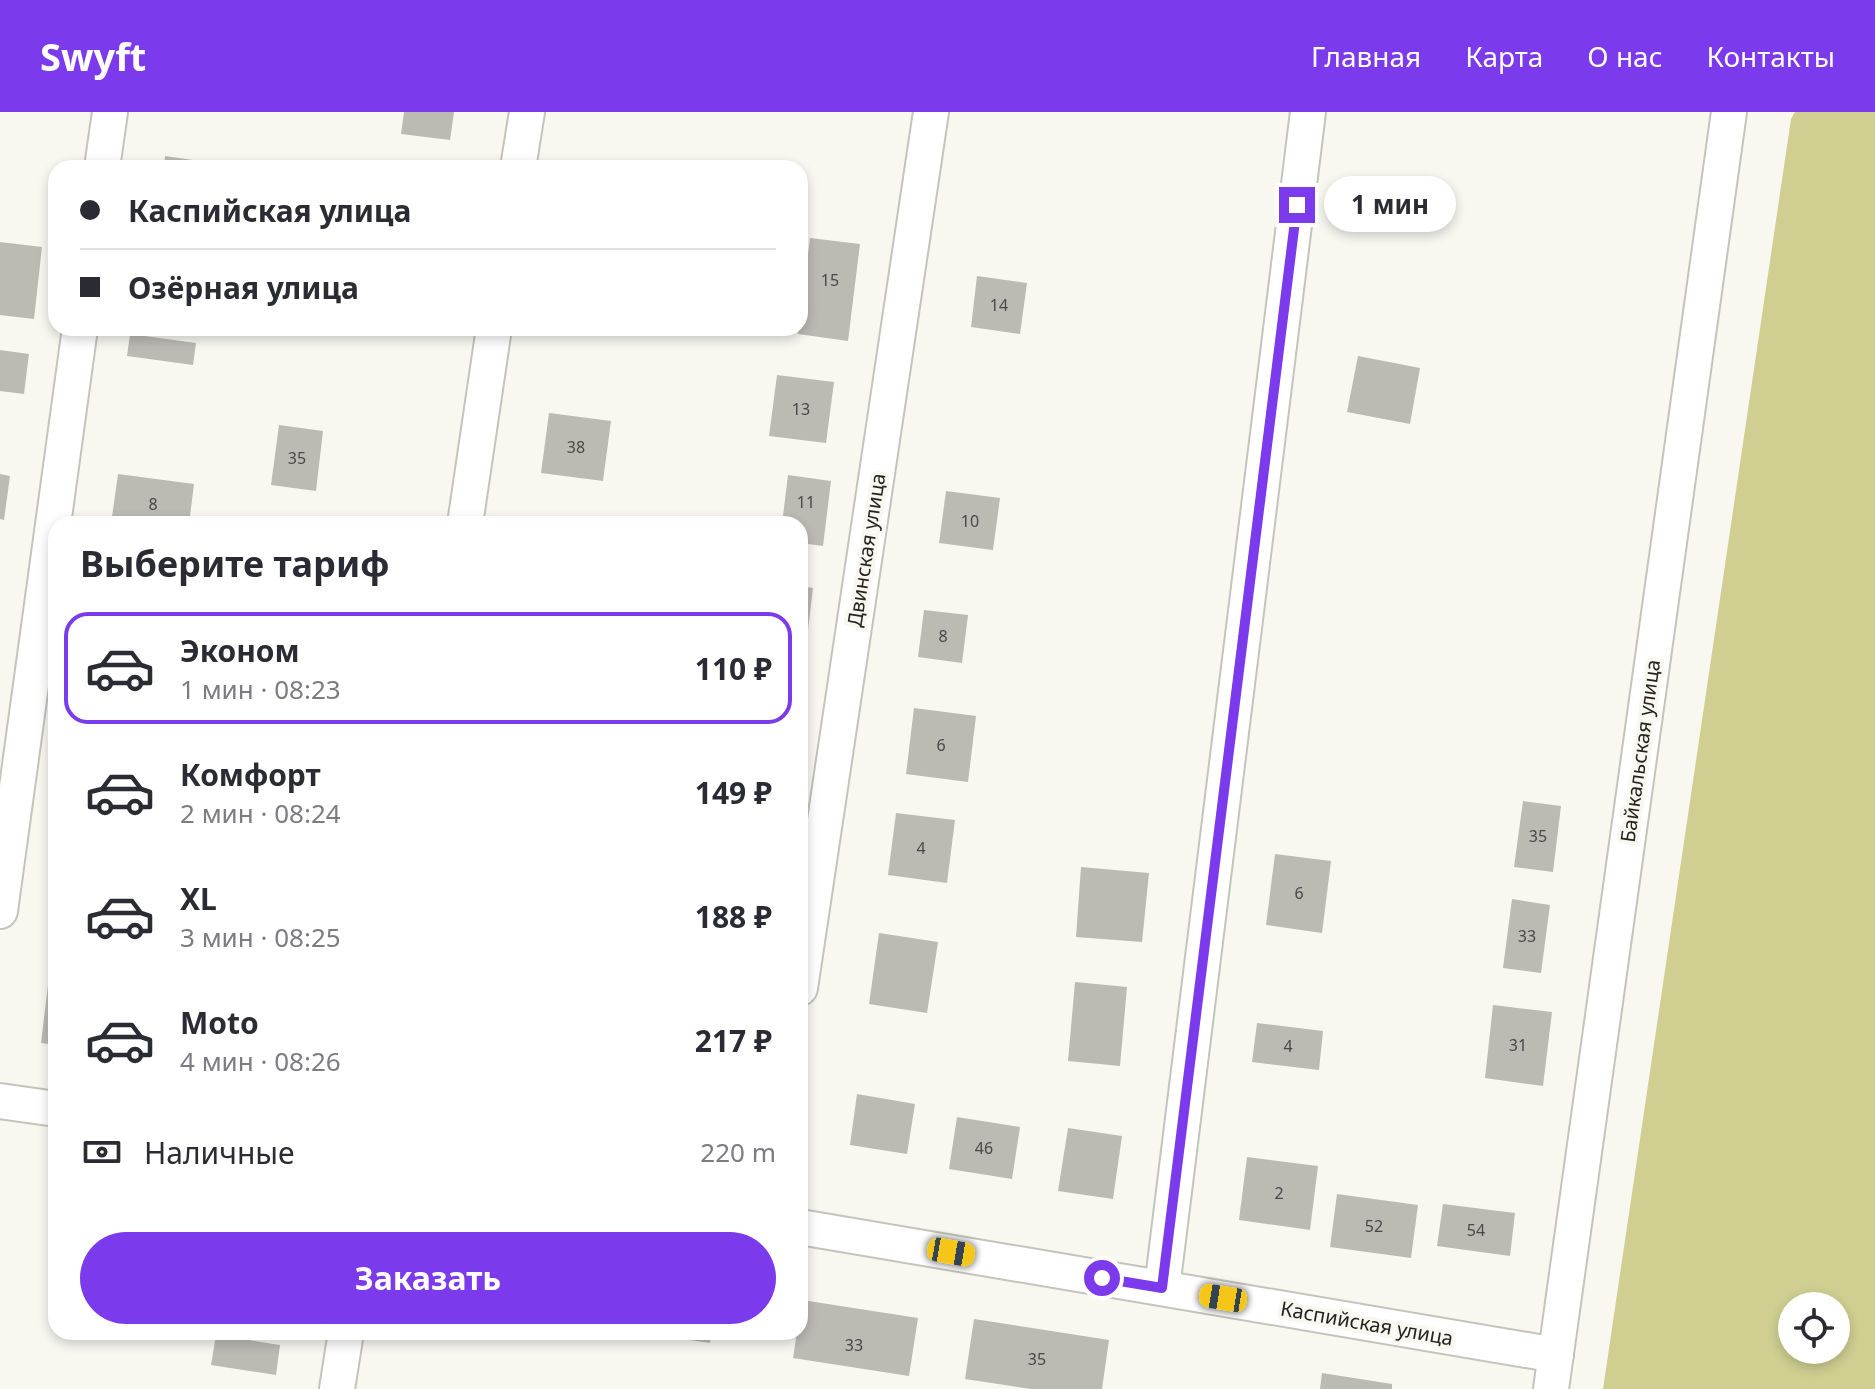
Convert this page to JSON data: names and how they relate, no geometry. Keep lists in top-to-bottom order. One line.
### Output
{"streets":{"street":["Двинская улица","Байкальская улица","Каспийская улица"]},"crossings":[["Байкальская улица","Каспийская улица"]],"house_numbers":["15","14","13","38","35","11","8","10","8","6","35","4","6","33","31","4","46","2","52","54","33","35"],"page":{"header":"Swyft","nav":["Главная","Карта","О нас","Контакты"],"banner":["Каспийская улица","Озёрная улица"],"bubble":"1 мин","heading":"Выберите тариф","list":[{"name":"Эконом","note":"1 мин · 08:23","value":"110 ₽"},{"name":"Комфорт","note":"2 мин · 08:24","value":"149 ₽"},{"name":"XL","note":"3 мин · 08:25","value":"188 ₽"},{"name":"Moto","note":"4 мин · 08:26","value":"217 ₽"}],"pay":["Наличные","220 m"],"buttons":"Заказать"}}
